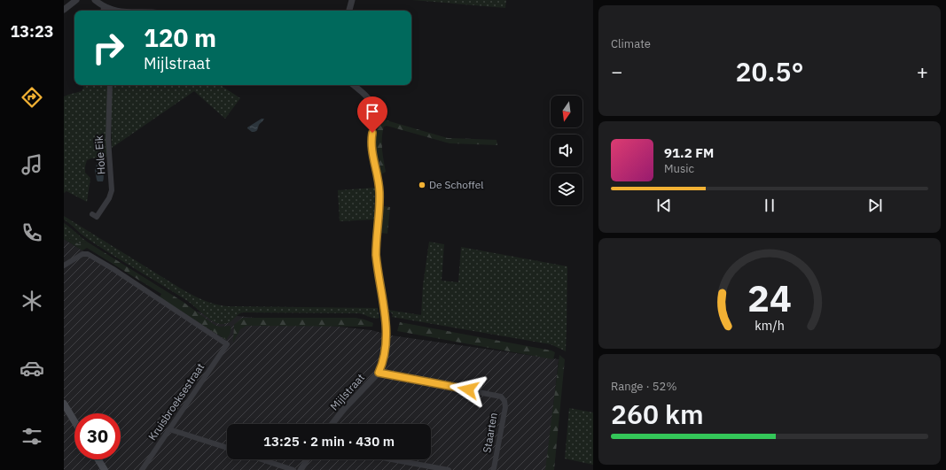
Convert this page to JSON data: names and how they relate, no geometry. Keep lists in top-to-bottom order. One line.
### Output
{"streets":{"street":["Hole Eik","Mijlstraat","Kruisbroeksestraat","Staarten"]},"crossings":[["Mijlstraat","Staarten"]],"places":["De Schoffel"],"north":"bottom","page":{"tabs":"13:23","tile":["Climate",["Range · 52%","260 km"]],"turn":["120 m","Mijlstraat"],"heat":["−","20.5°","+"],"song":["91.2 FM","Music"],"limit":"30","trip":"13:25 · 2 min · 430 m","gauge":["24","km/h"]}}
